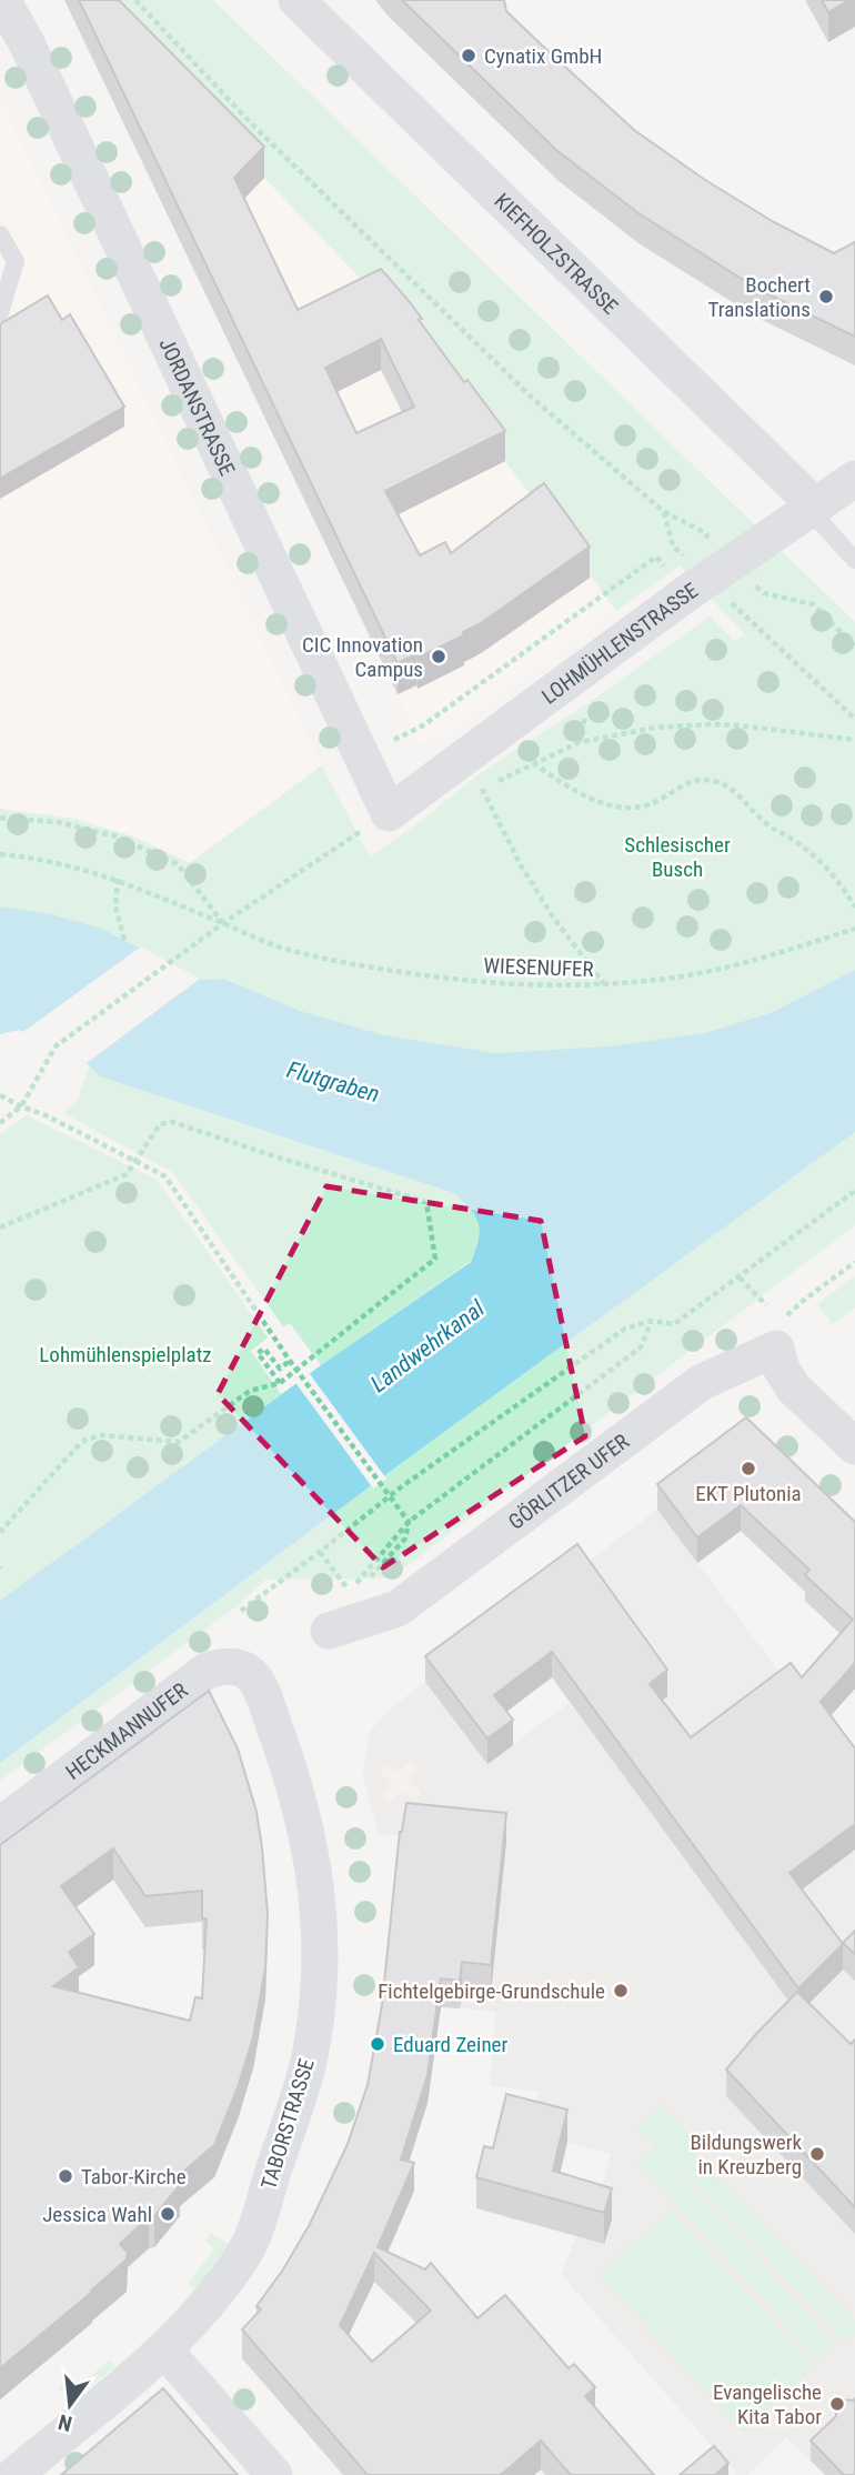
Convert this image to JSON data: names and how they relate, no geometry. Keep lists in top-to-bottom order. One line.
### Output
{"streets":{"street":["KIEFHOLZSTRASSE","JORDANSTRASSE","LOHMÜHLENSTRASSE","GÖRLITZER UFER","HECKMANNUFER","TABORSTRASSE"],"path":["WIESENUFER"]},"crossings":[["KIEFHOLZSTRASSE","LOHMÜHLENSTRASSE"],["JORDANSTRASSE","LOHMÜHLENSTRASSE"],["HECKMANNUFER","TABORSTRASSE"]],"water":["Flutgraben","Landwehrkanal"],"parks":["Schlesischer Busch","Lohmühlenspielplatz"],"places":["Cynatix GmbH","Bochert Translations","CIC Innovation Campus","EKT Plutonia","Fichtelgebirge-Grundschule","Eduard Zeiner","Bildungswerk in Kreuzberg","Tabor-Kirche","Jessica Wahl","Evangelische Kita Tabor"],"north":"bottom"}
